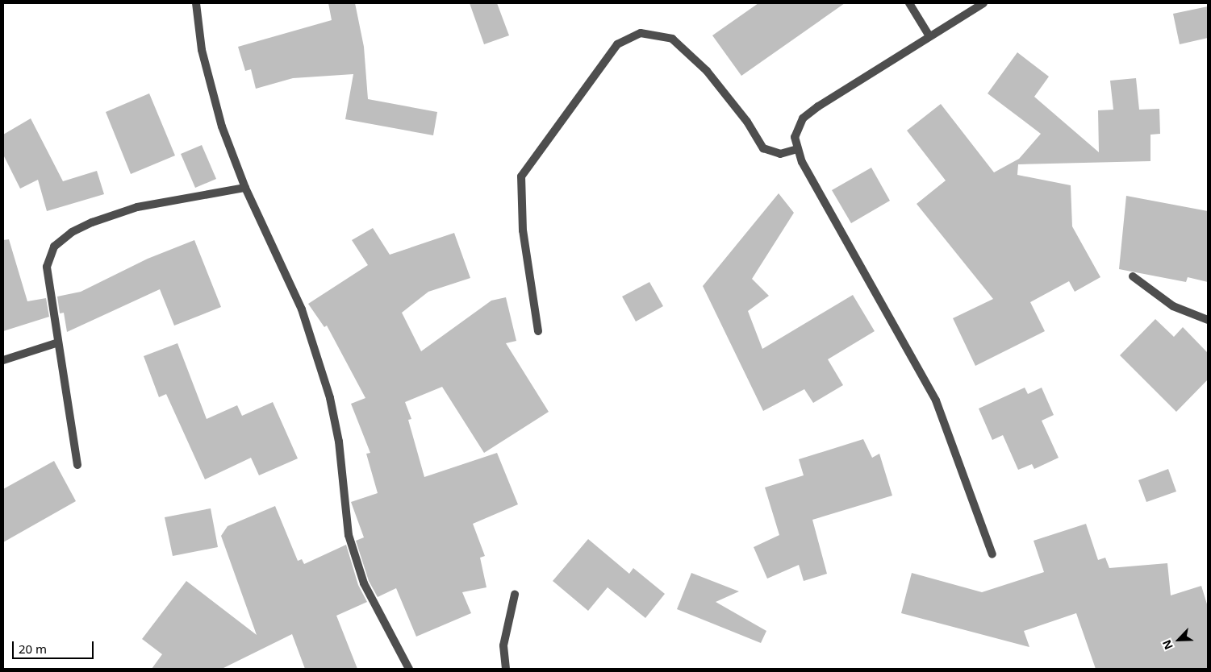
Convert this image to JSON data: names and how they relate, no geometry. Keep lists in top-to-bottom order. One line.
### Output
{"scale_bar":"20 m","north":"bottom left"}
